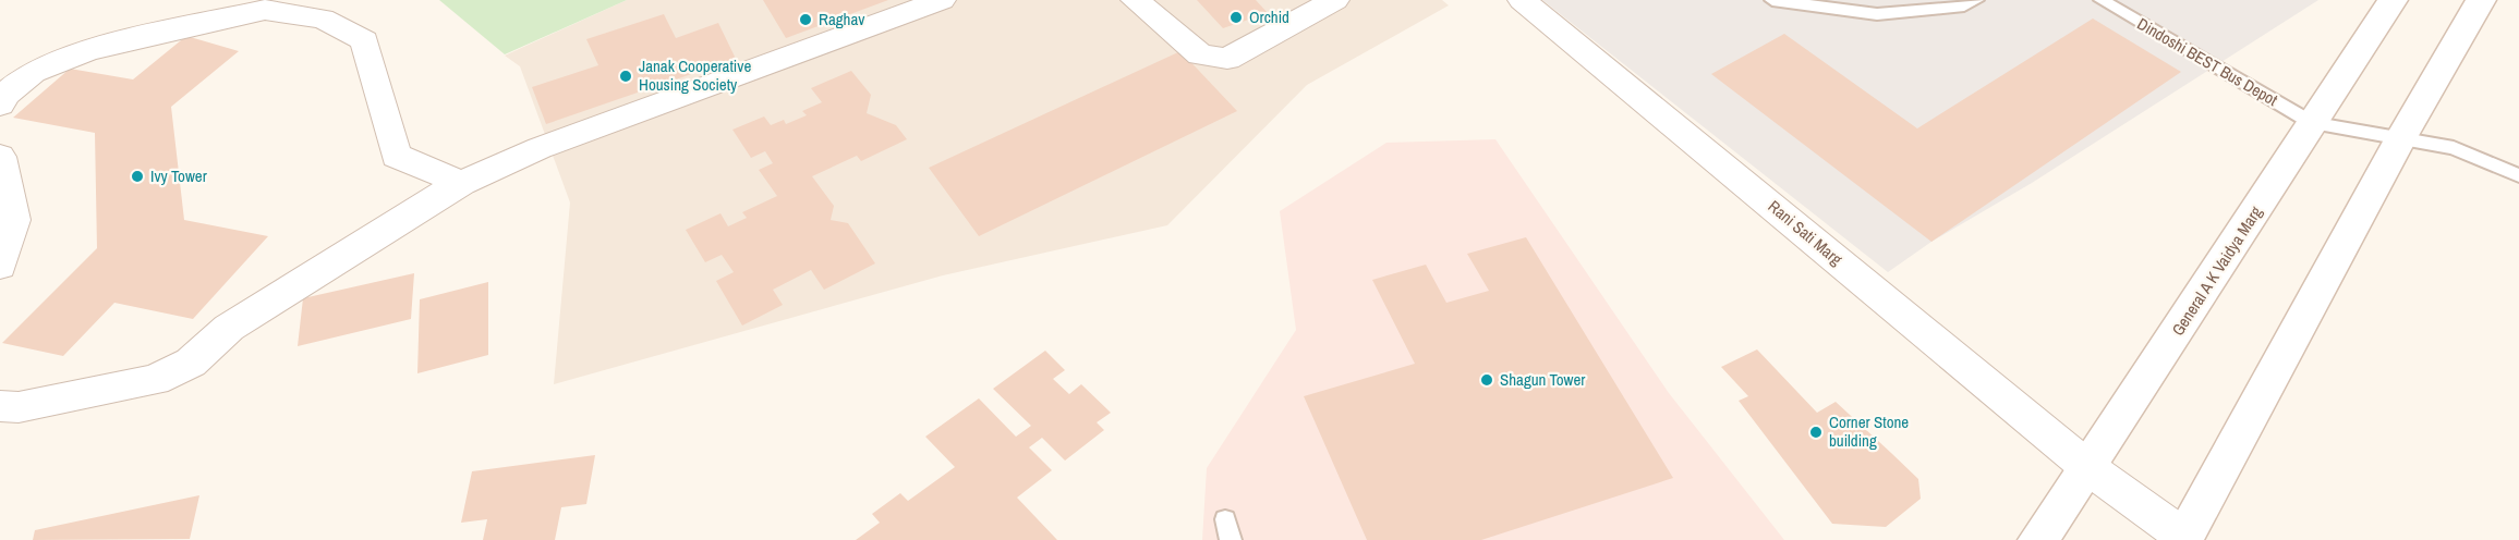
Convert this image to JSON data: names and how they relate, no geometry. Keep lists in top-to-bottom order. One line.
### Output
{"streets":{"main road":["General A K Vaidya Marg"],"street":["Rani Sati Marg"],"lane":["Dindoshi BEST Bus Depot"]},"crossings":[["Dindoshi BEST Bus Depot","General A K Vaidya Marg"],["Rani Sati Marg","General A K Vaidya Marg"]],"places":["Orchid","Raghav","Janak Cooperative Housing Society","Ivy Tower","Shagun Tower","Corner Stone building"]}
